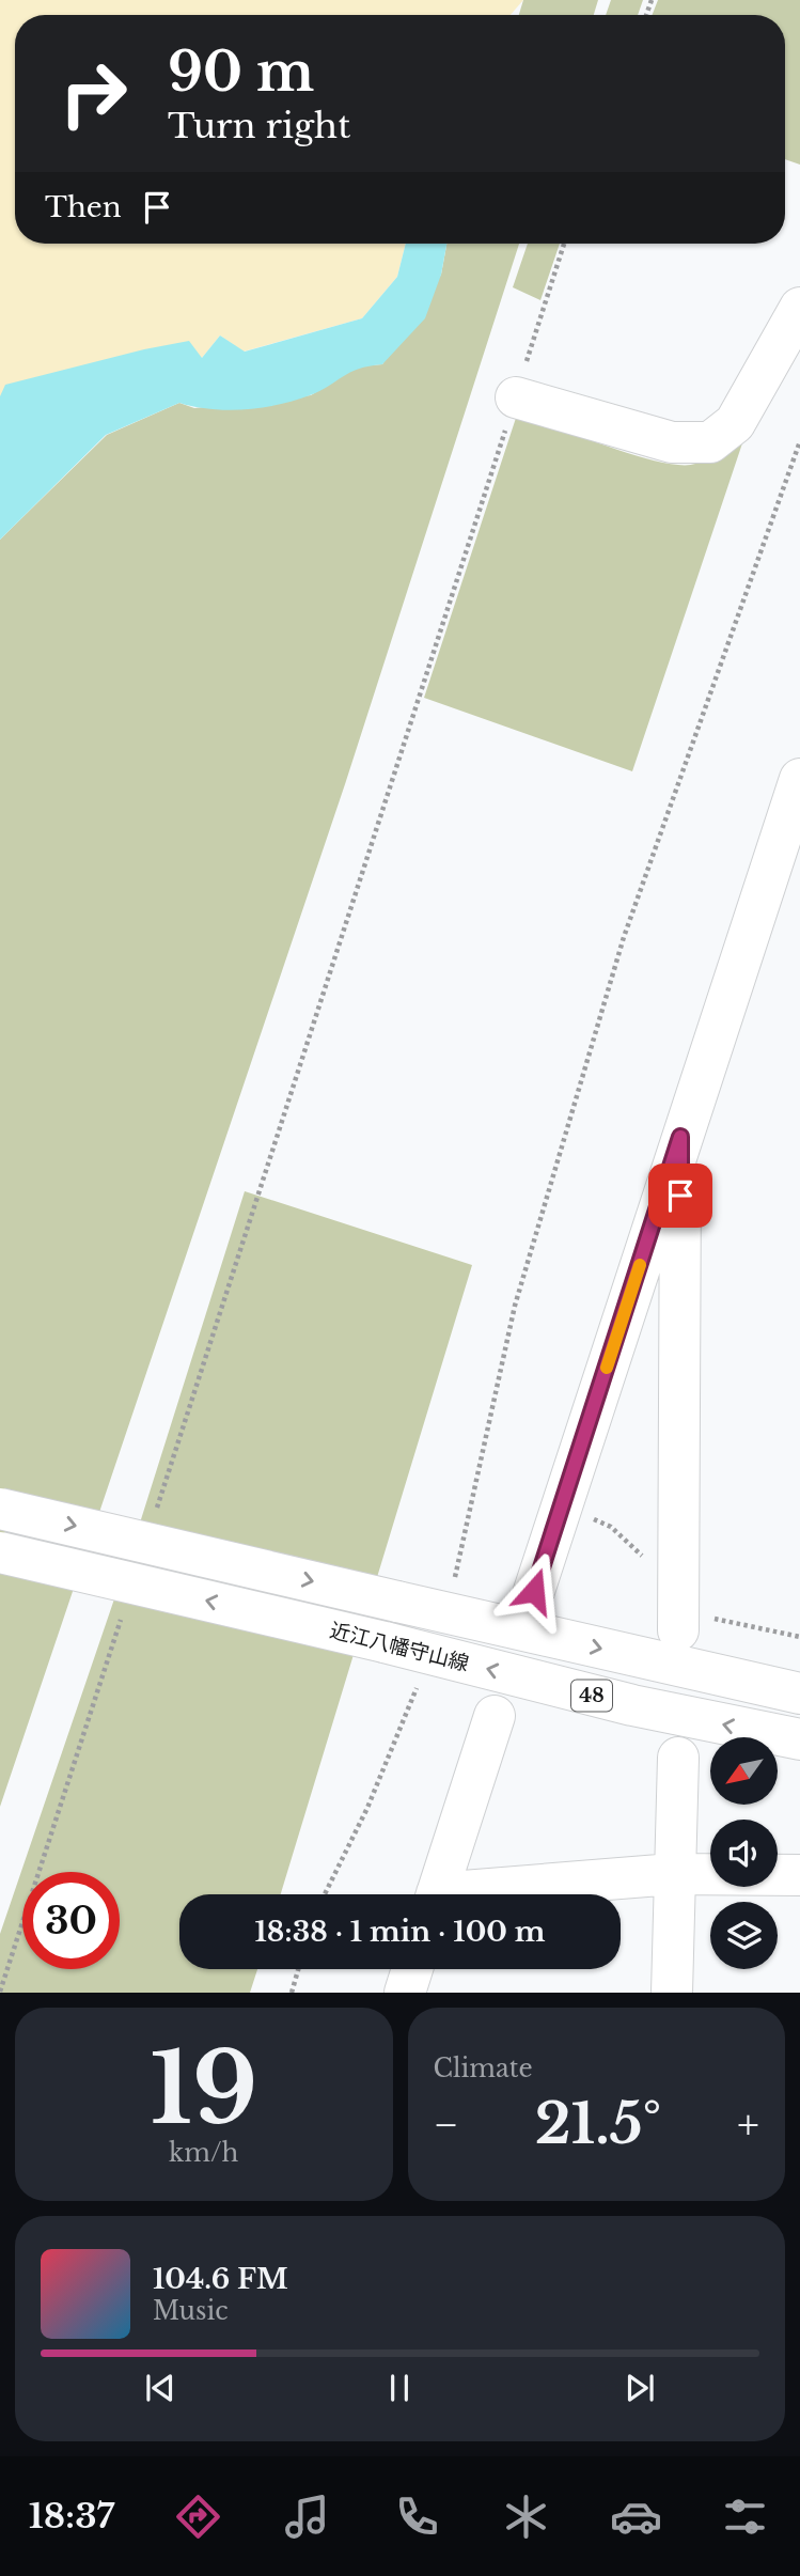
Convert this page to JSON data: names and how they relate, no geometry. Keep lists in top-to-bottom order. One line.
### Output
{"streets":{"street":["近江八幡守山線","48"]},"north":"bottom left","page":{"turn":["90 m","Turn right"],"then":"Then","limit":"30","trip":"18:38 · 1 min · 100 m","tile":[["19","km/h"],"Climate"],"heat":["−","21.5°","+"],"song":["104.6 FM","Music"],"tabs":"18:37"}}
